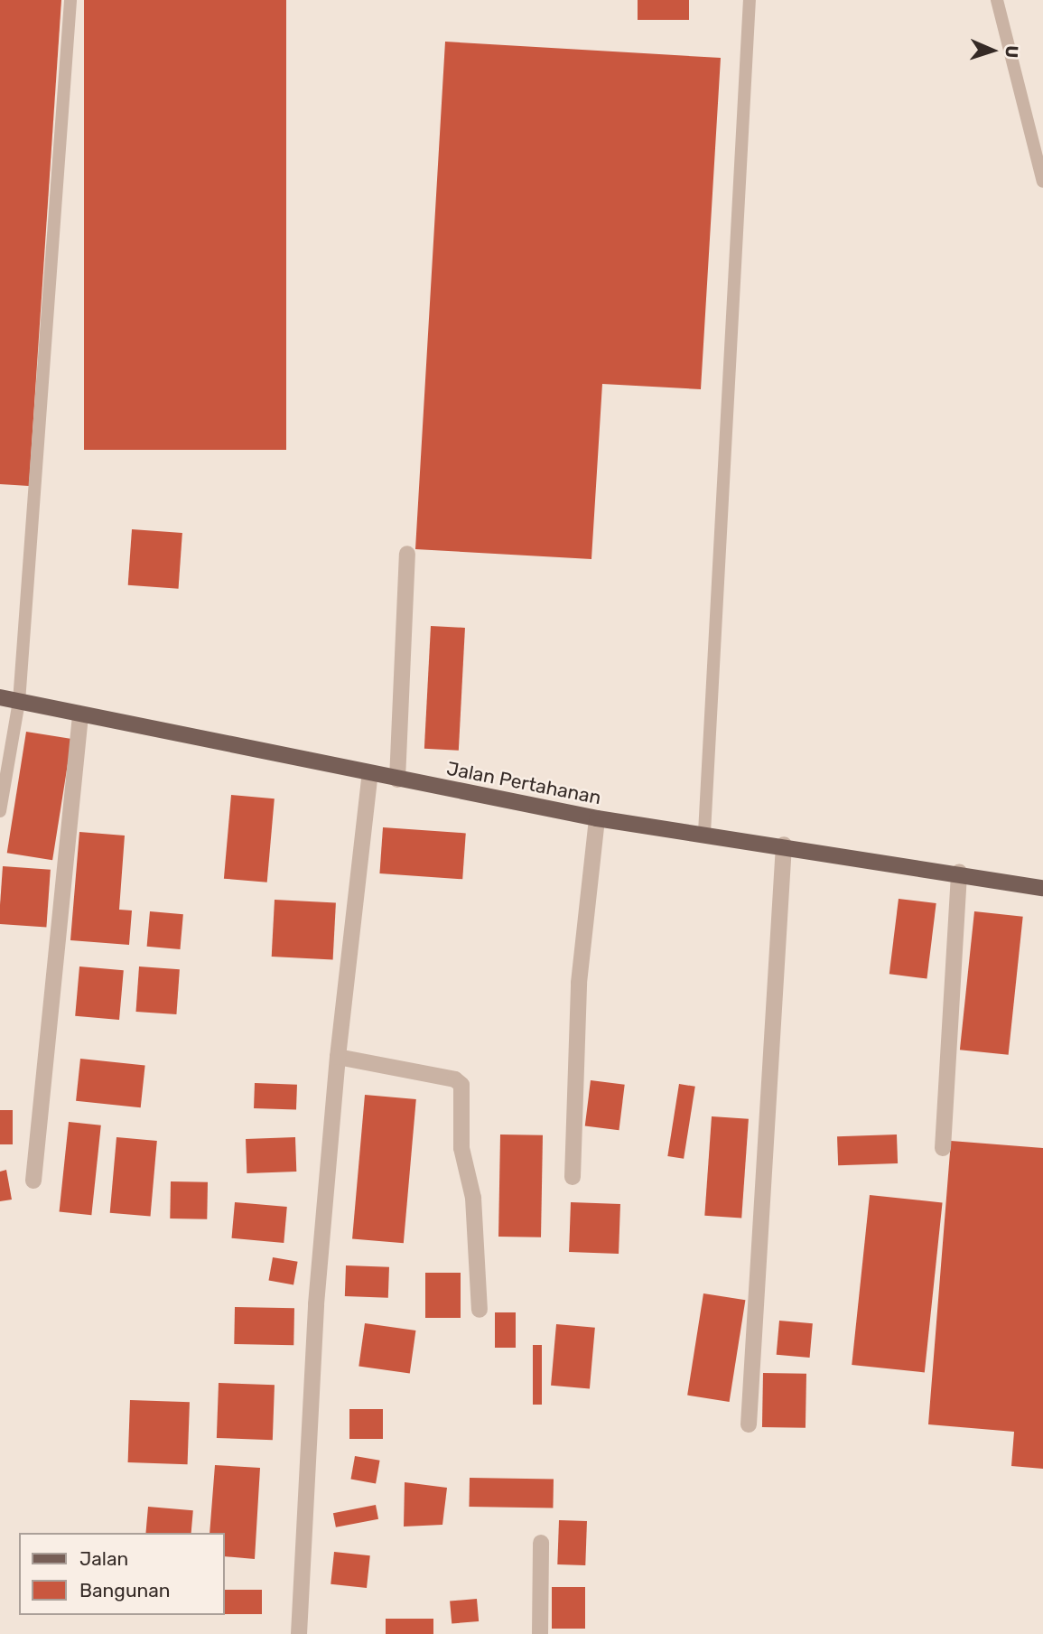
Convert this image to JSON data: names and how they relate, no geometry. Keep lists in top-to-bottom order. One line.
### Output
{"streets":{"main road":["Jalan Pertahanan"]},"legend":["Jalan","Bangunan"],"north":"right"}
